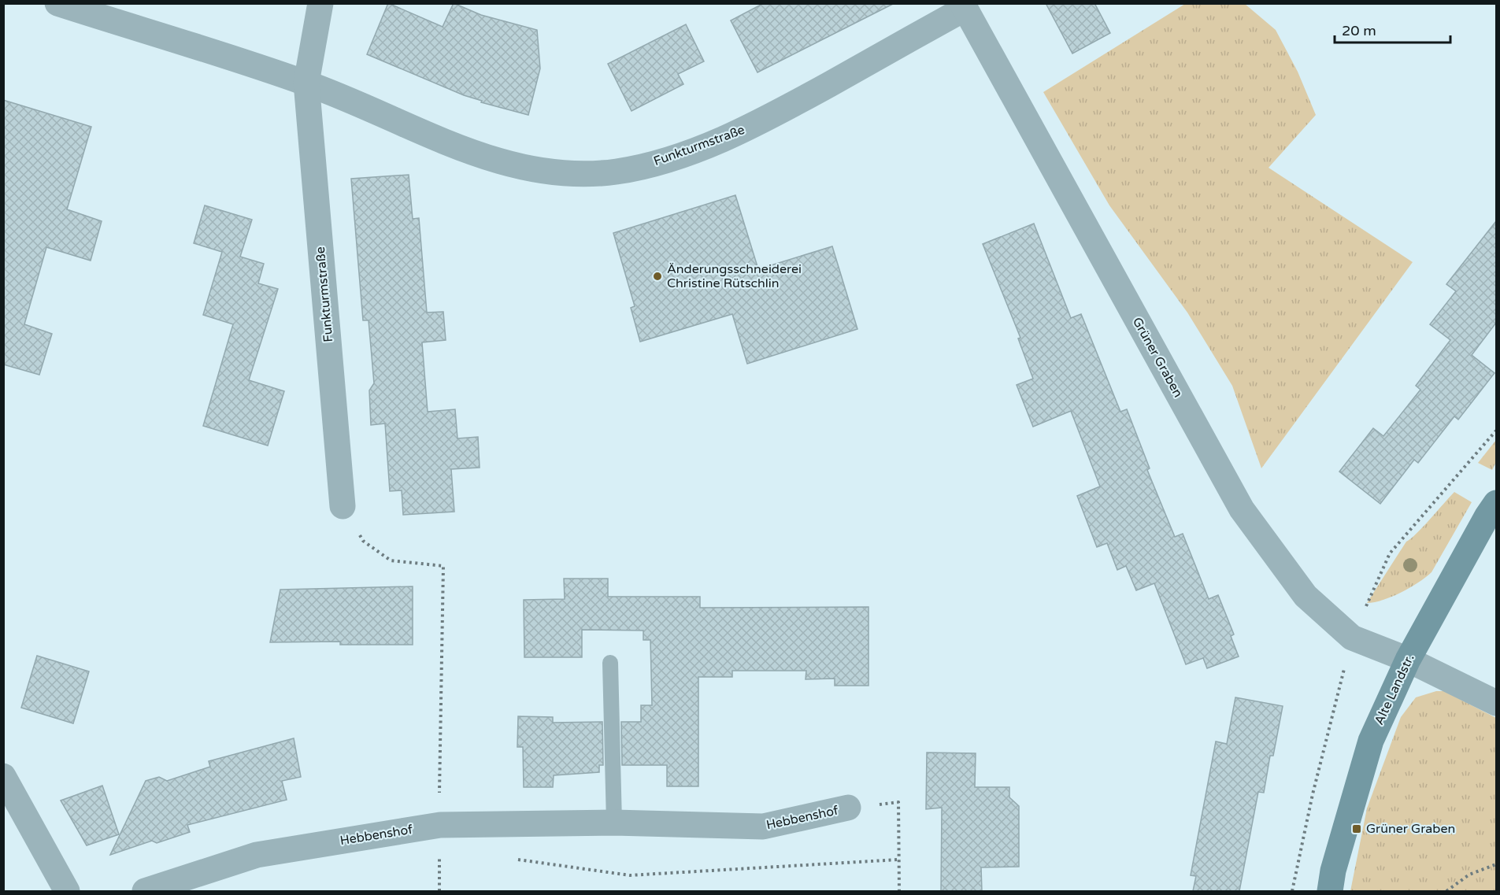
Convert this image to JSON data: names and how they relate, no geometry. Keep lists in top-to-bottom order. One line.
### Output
{"streets":{"street":["Funkturmstraße","Grüner Graben","Alte Landstr.","Hebbenshof"]},"crossings":[["Funkturmstraße","Grüner Graben"],["Grüner Graben","Alte Landstr."]],"places":{"other":["Änderungsschneiderei Christine Rütschlin"],"transit":["Grüner Graben"]},"scale_bar":"20 m"}
